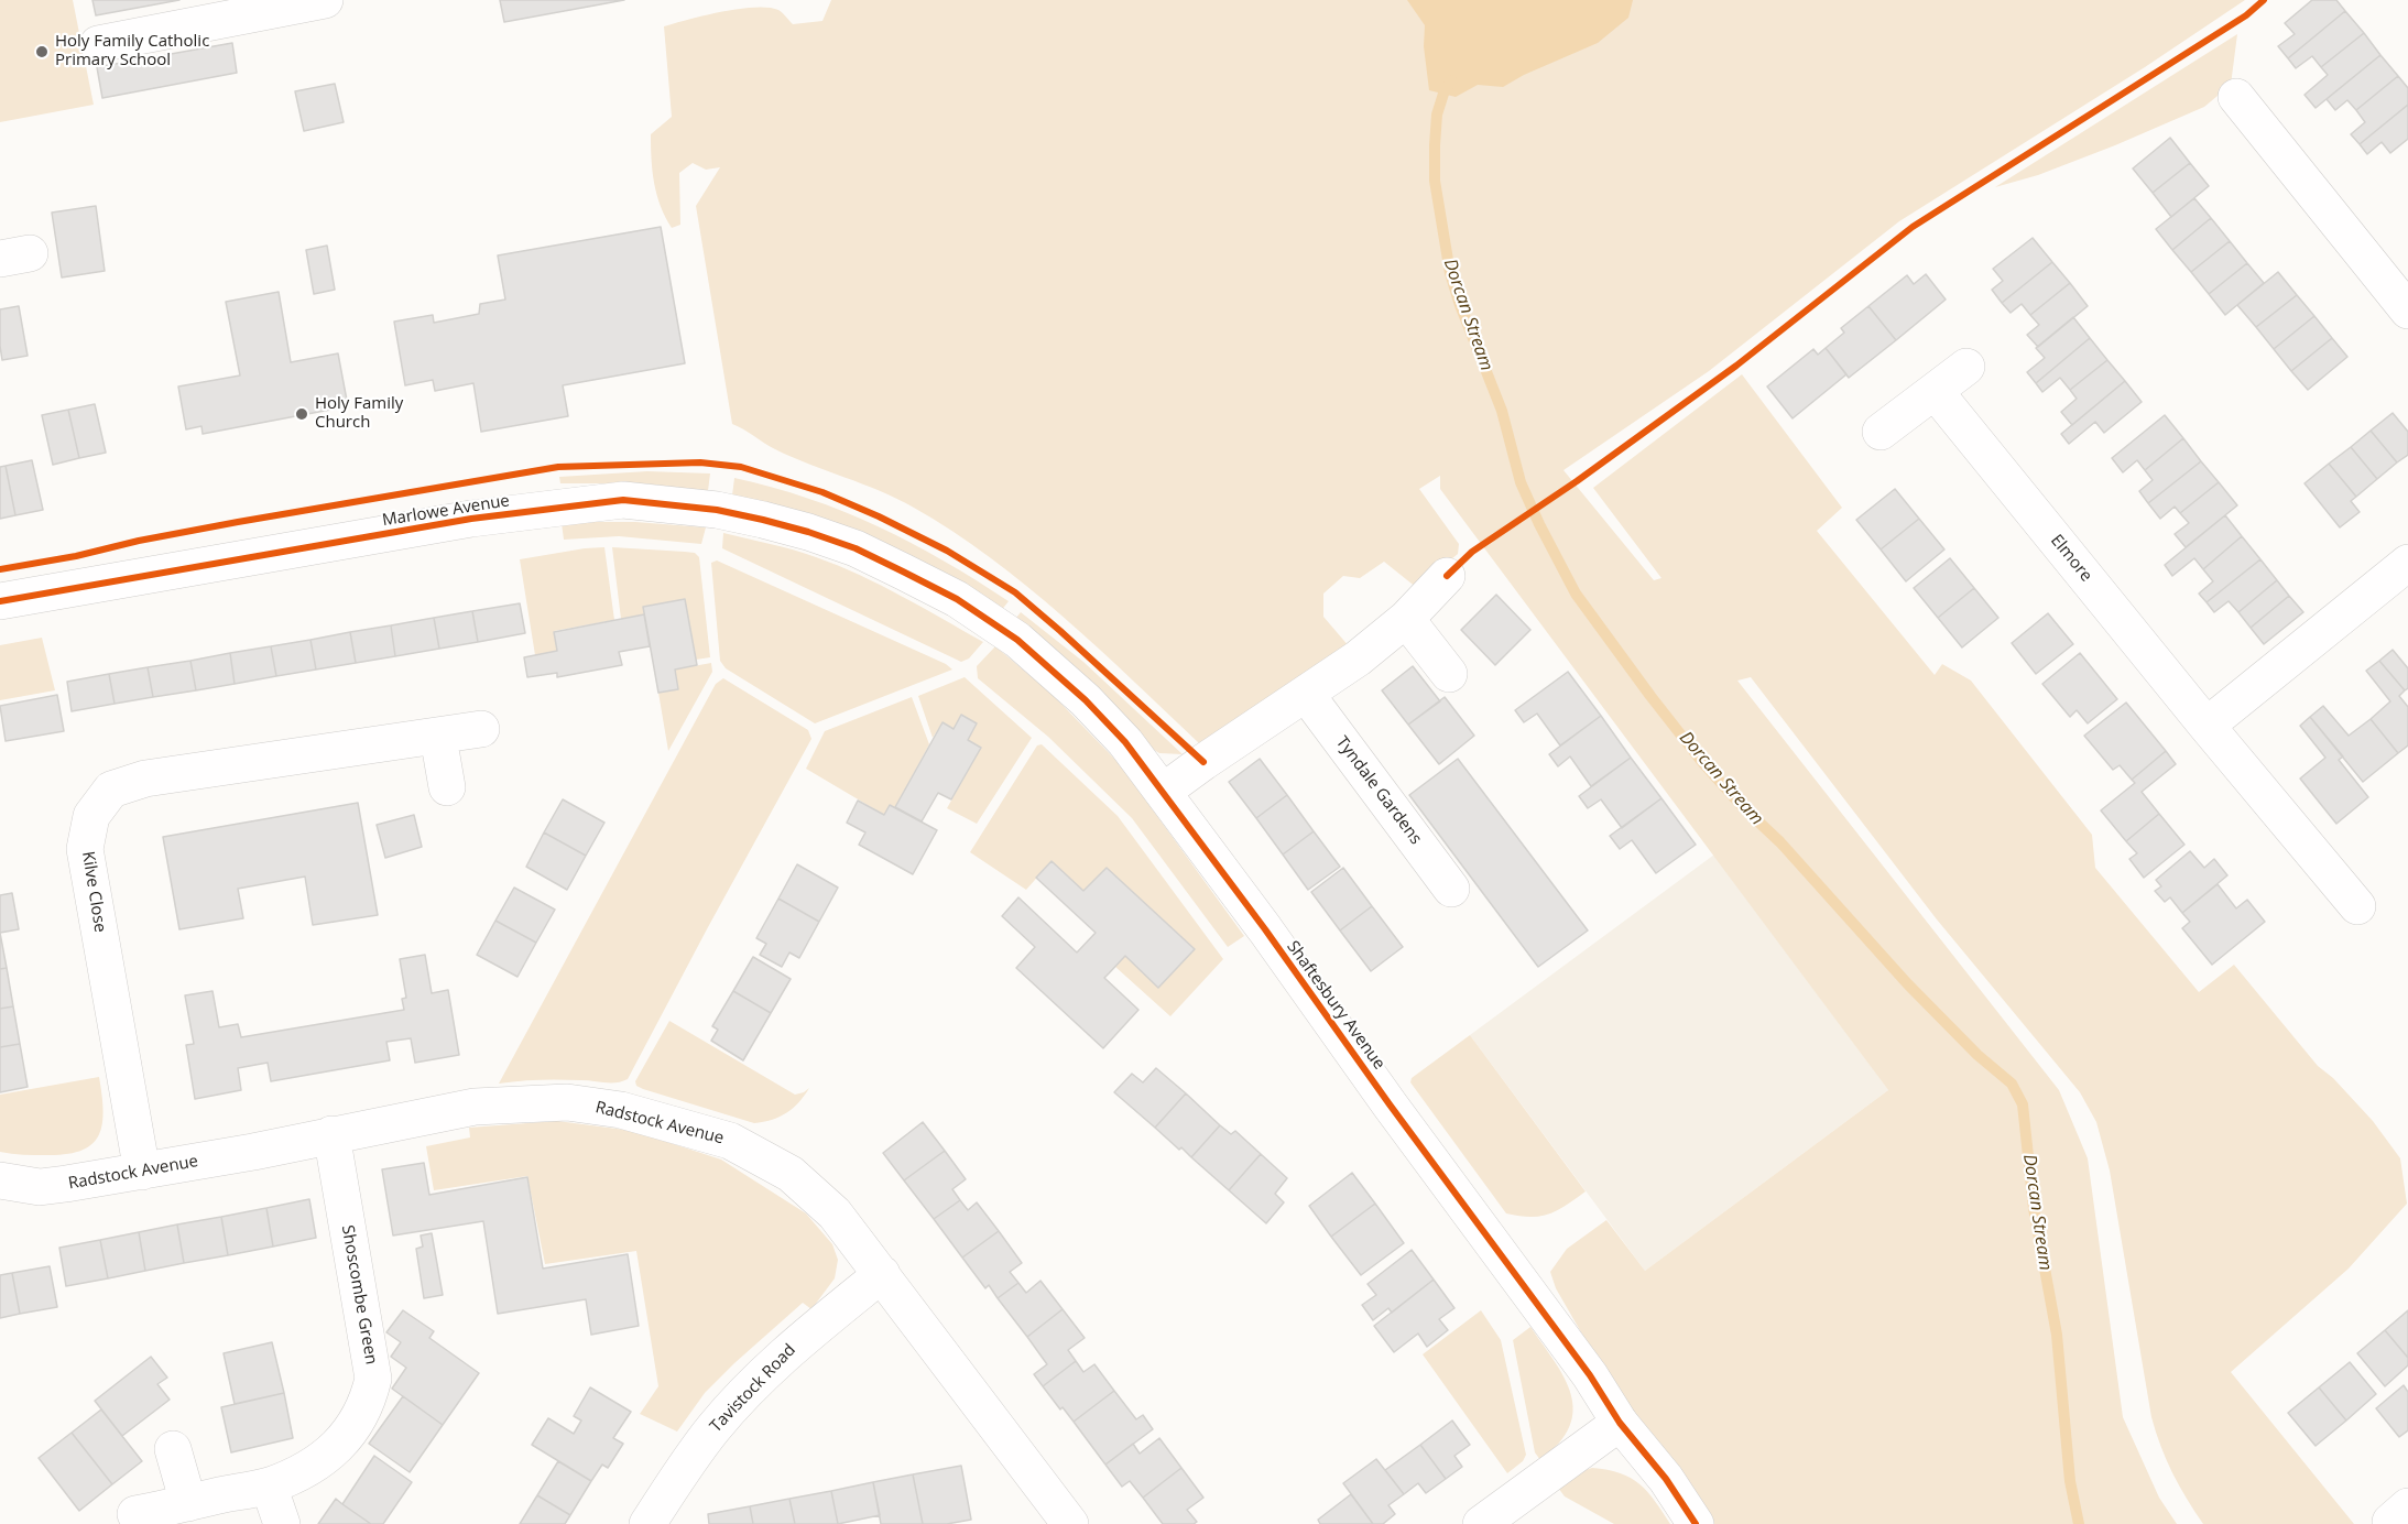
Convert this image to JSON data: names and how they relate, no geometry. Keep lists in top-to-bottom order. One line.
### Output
{"streets":{"street":["Marlowe Avenue","Elmore","Tyndale Gardens","Kilve Close","Shaftesbury Avenue","Radstock Avenue","Shoscombe Green","Tavistock Road"]},"crossings":[["Marlowe Avenue","Shaftesbury Avenue"],["Kilve Close","Radstock Avenue"],["Radstock Avenue","Shoscombe Green"],["Radstock Avenue","Tavistock Road"]],"water":["Dorcan Stream"],"places":["Holy Family Catholic Primary School","Holy Family Church"]}
